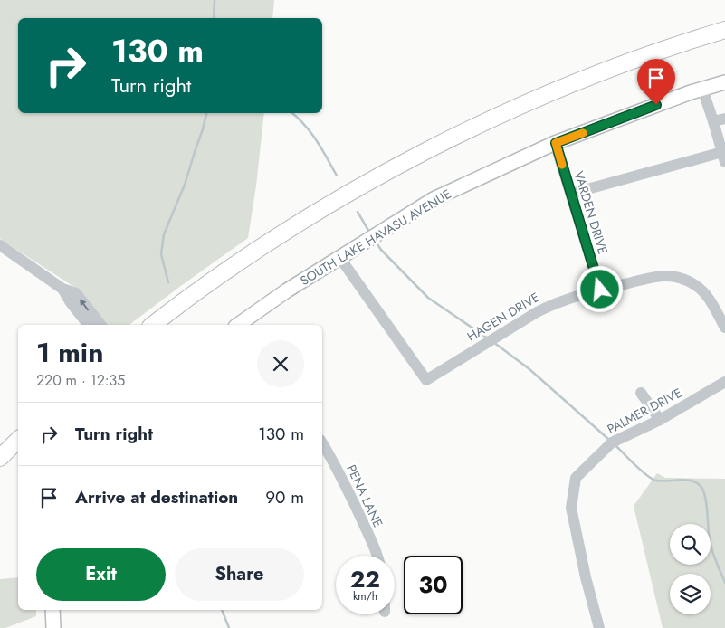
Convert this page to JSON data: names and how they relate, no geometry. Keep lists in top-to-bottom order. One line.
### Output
{"streets":{"main road":["SOUTH LAKE HAVASU AVENUE"],"street":["VARDEN DRIVE","HAGEN DRIVE","PALMER DRIVE","PENA LANE"]},"crossings":[["VARDEN DRIVE","SOUTH LAKE HAVASU AVENUE"],["VARDEN DRIVE","HAGEN DRIVE"],["SOUTH LAKE HAVASU AVENUE","HAGEN DRIVE"]],"page":{"turn":["130 m","Turn right"],"heading":["1 min","220 m · 12:35"],"list":[{"name":"Turn right","value":"130 m"},{"name":"Arrive at destination","value":"90 m"}],"buttons":["Exit","Share"],"speed":"22 km/h","limit":"30"}}
